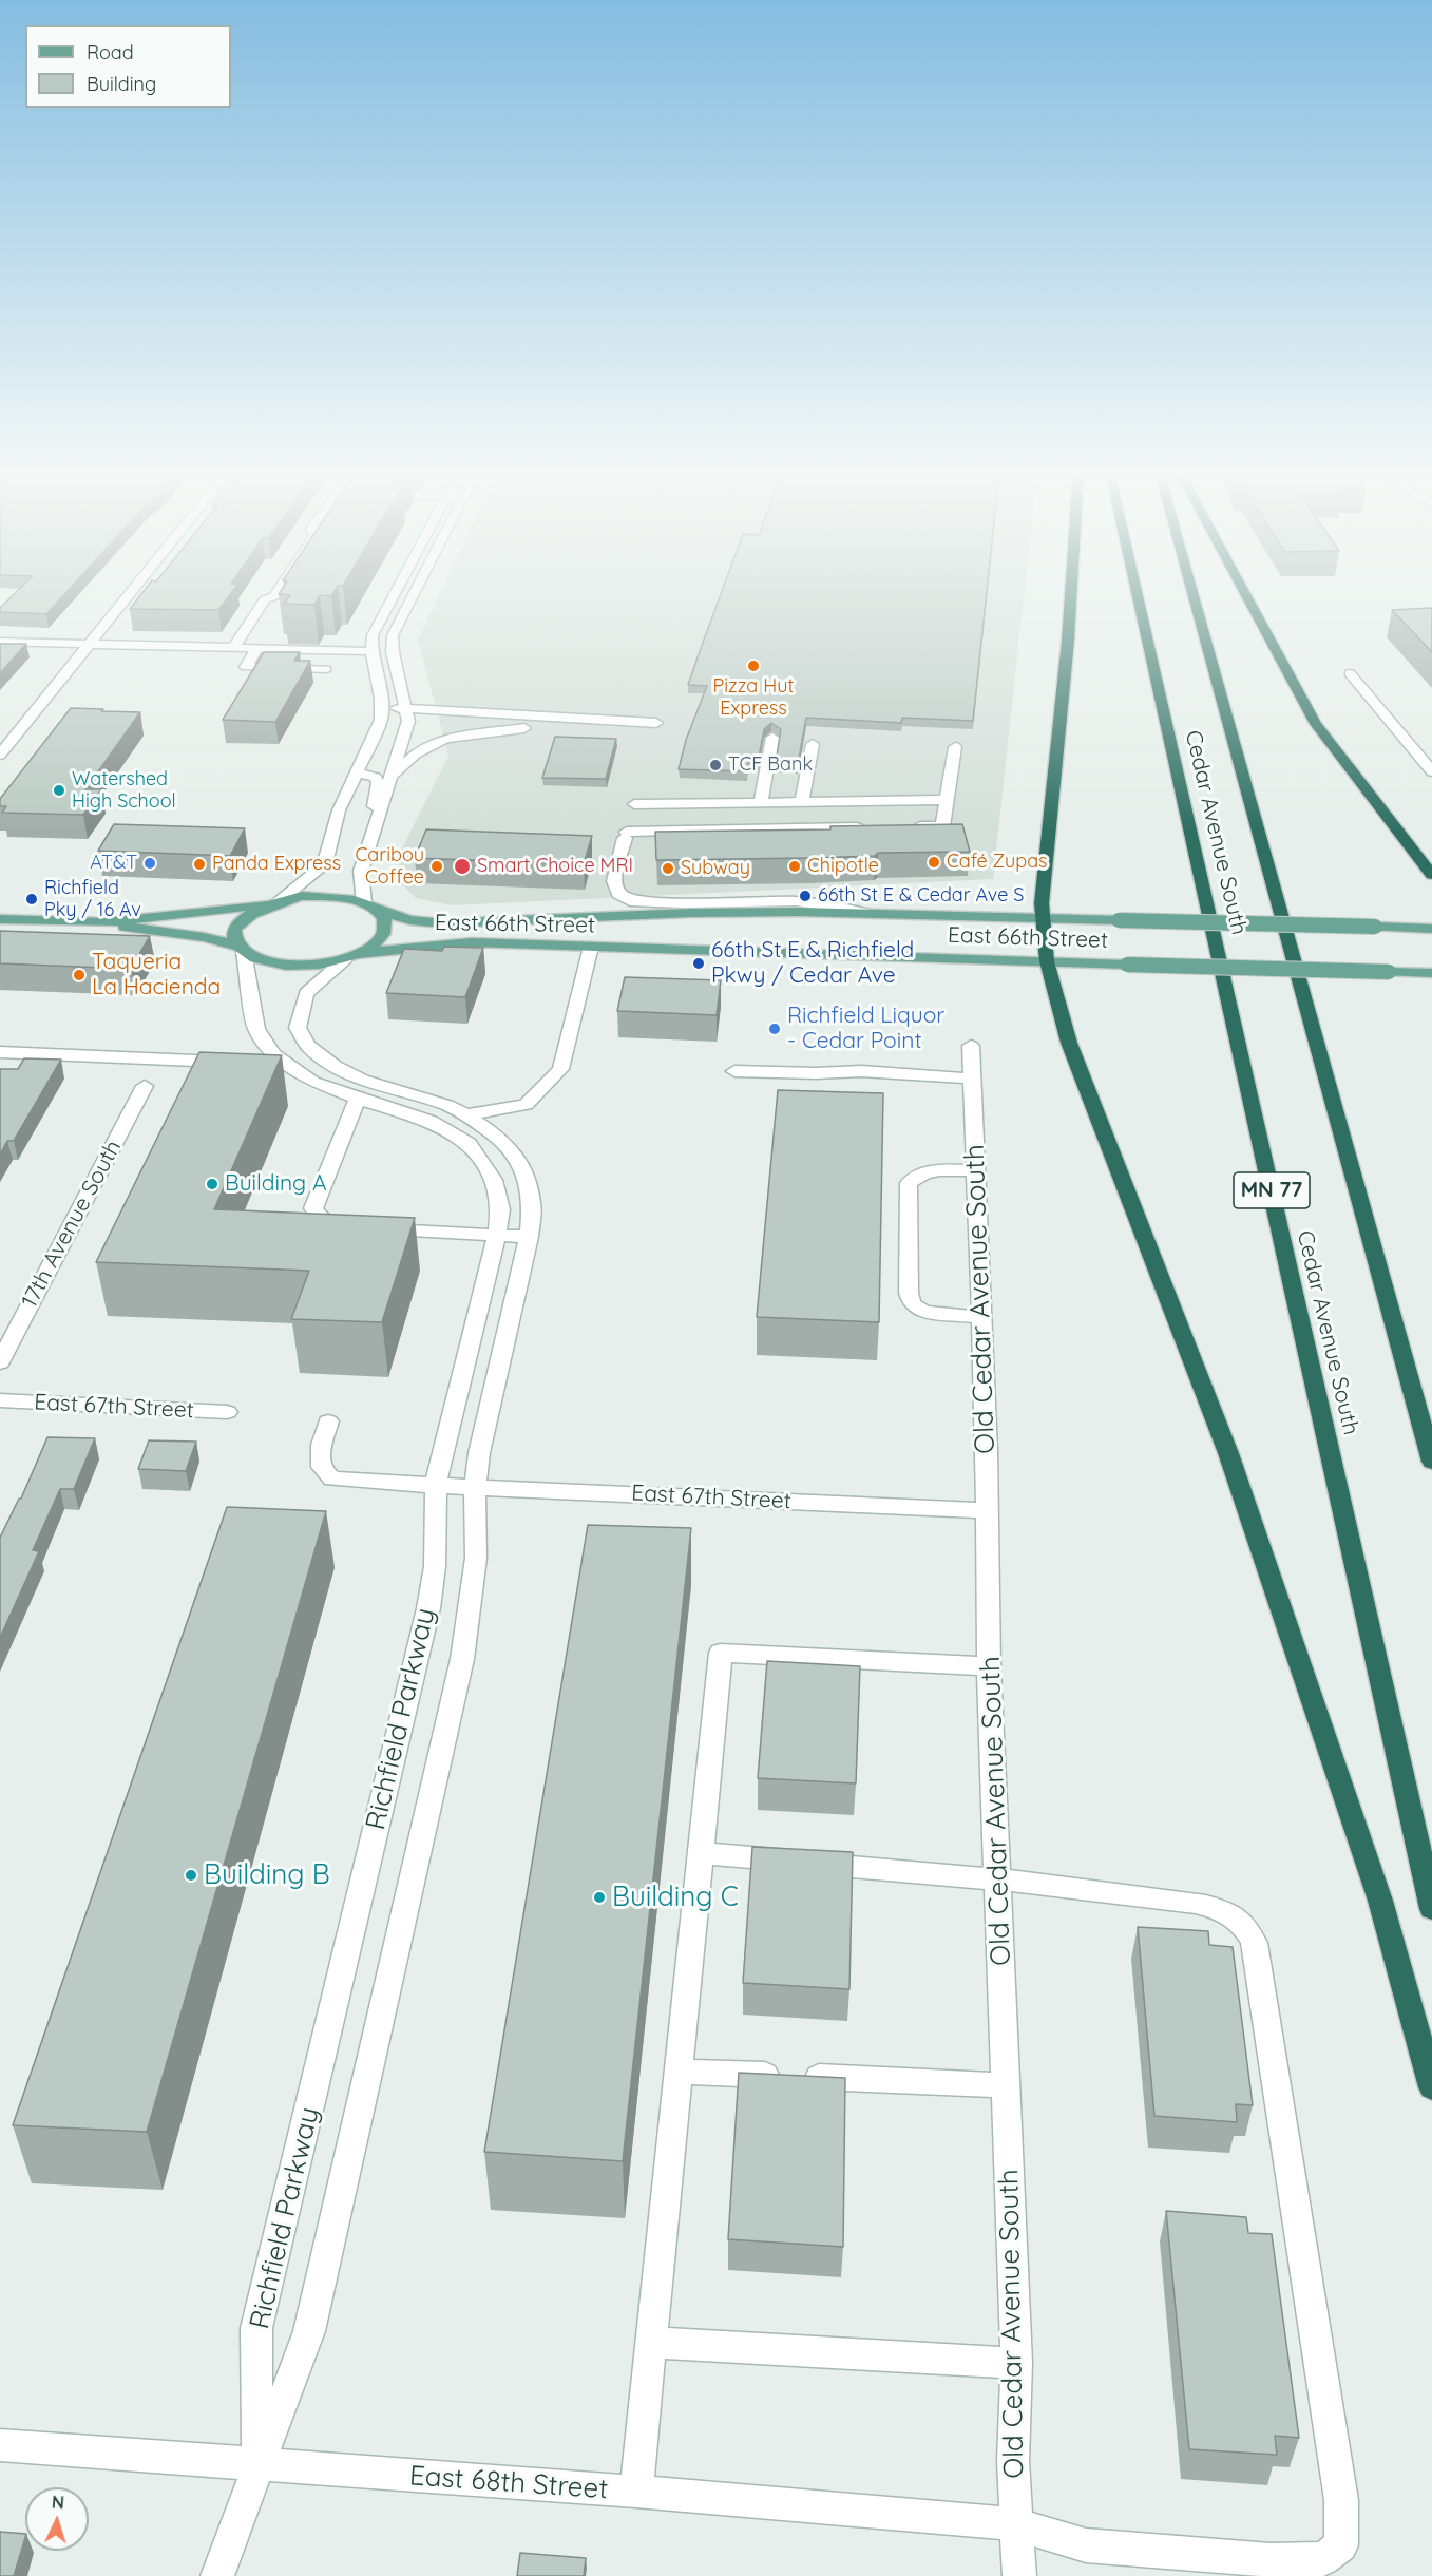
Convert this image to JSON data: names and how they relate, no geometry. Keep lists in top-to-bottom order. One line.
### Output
{"streets":{"highway":["Cedar Avenue South","MN 77"],"main road":["East 66th Street"],"street":["17th Avenue South","Old Cedar Avenue South","East 67th Street","Richfield Parkway","East 68th Street"]},"crossings":[["East 66th Street","Richfield Parkway"],["Old Cedar Avenue South","East 67th Street"],["Old Cedar Avenue South","East 68th Street"],["East 67th Street","Richfield Parkway"],["Richfield Parkway","East 68th Street"]],"places":["Pizza Hut Express","TCF Bank","Watershed High School","Café Zupas","AT&T","Panda Express","Caribou Coffee","Smart Choice MRI","Chipotle","Subway","66th St E & Cedar Ave S","Richfield Pky / 16 Av","66th St E & Richfield Pkwy / Cedar Ave","Taqueria La Hacienda","Richfield Liquor - Cedar Point","Building A","Building B","Building C"],"legend":["Road","Building"],"north":"top"}
